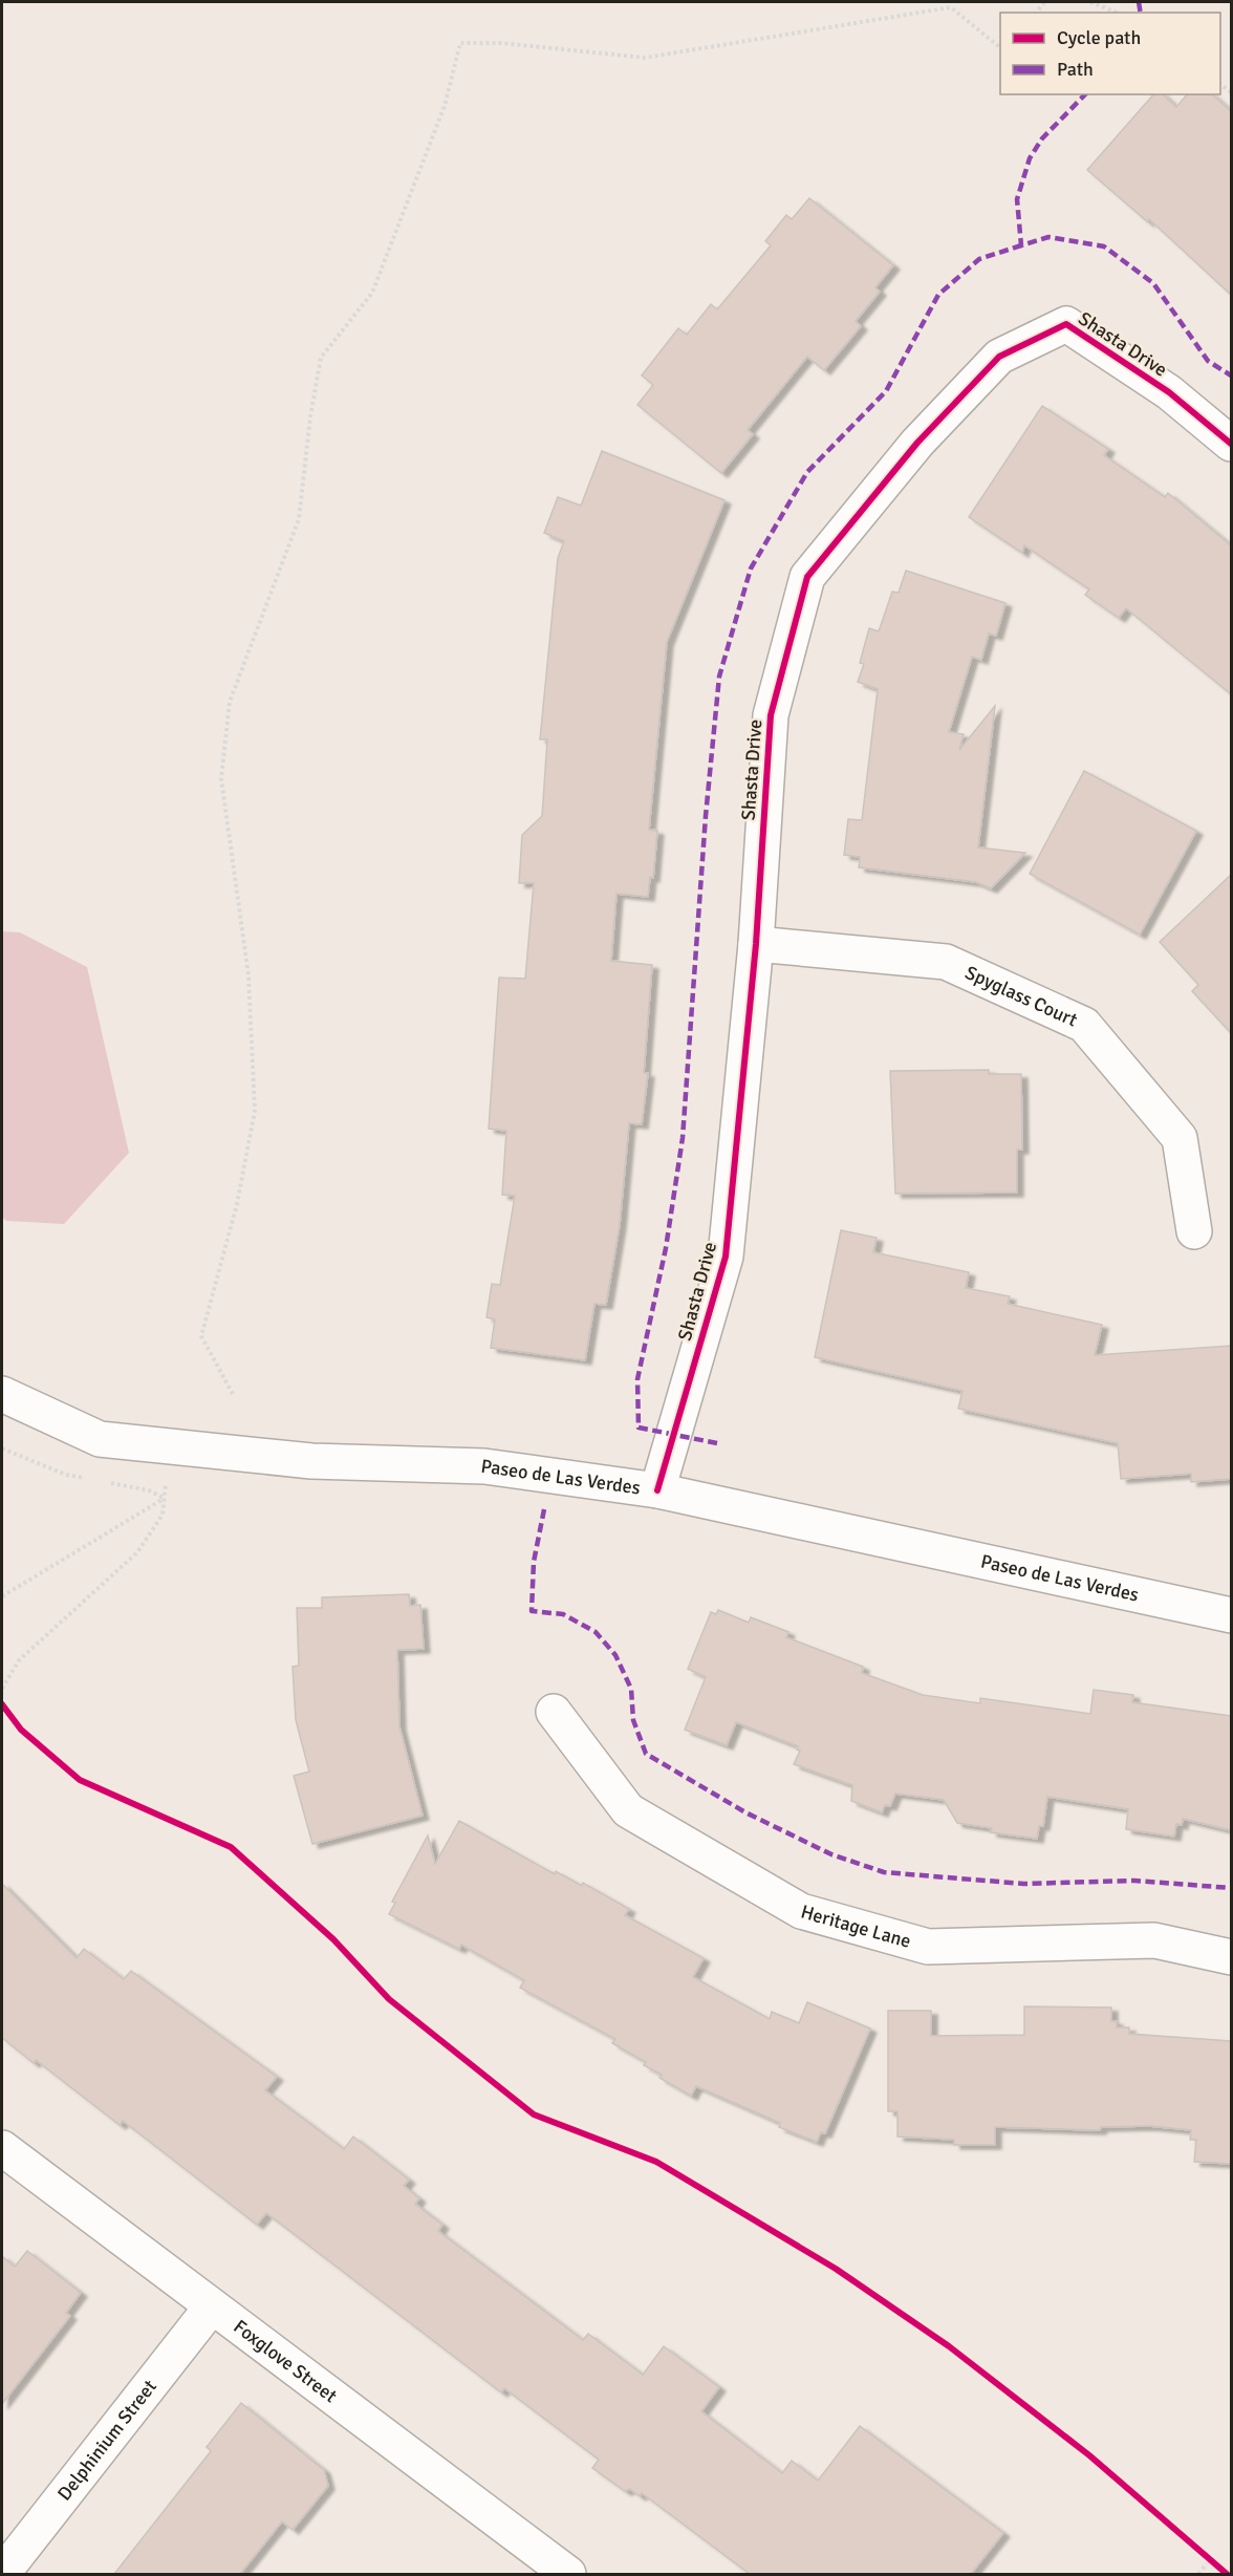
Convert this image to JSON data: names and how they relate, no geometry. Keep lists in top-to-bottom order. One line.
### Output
{"streets":{"street":["Shasta Drive","Spyglass Court","Paseo de Las Verdes","Heritage Lane","Foxglove Street","Delphinium Street"]},"crossings":[["Shasta Drive","Spyglass Court"],["Shasta Drive","Paseo de Las Verdes"],["Foxglove Street","Delphinium Street"]],"legend":["Cycle path","Path"]}
